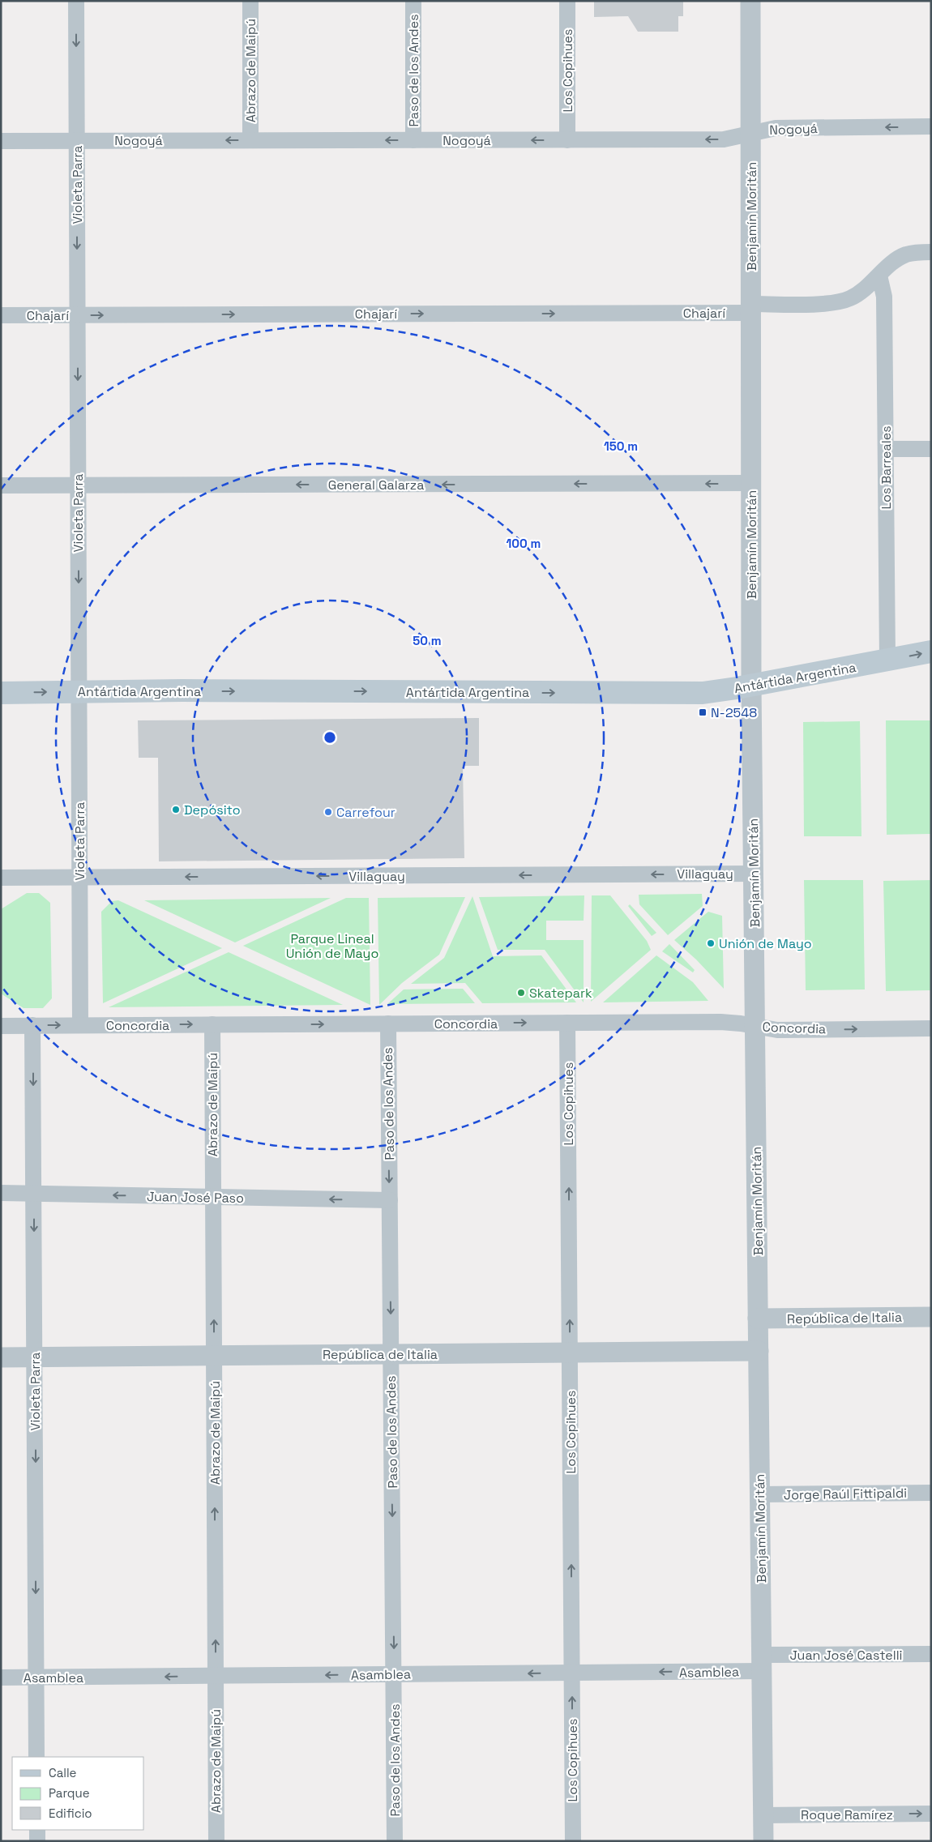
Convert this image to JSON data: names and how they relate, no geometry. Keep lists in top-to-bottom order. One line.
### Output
{"streets":{"main road":["Antártida Argentina"],"street":["Abrazo de Maipú","Paso de los Andes","Los Copihues","Nogoyá","Violeta Parra","Benjamín Moritán","Chajarí","Los Barreales","General Galarza","Villaguay","Concordia","Juan José Paso","República de Italia","Jorge Raúl Fittipaldi","Juan José Castelli","Asamblea","Roque Ramírez"]},"crossings":[["Abrazo de Maipú","Nogoyá"],["Abrazo de Maipú","Concordia"],["Abrazo de Maipú","Juan José Paso"],["Abrazo de Maipú","República de Italia"],["Abrazo de Maipú","Asamblea"],["Paso de los Andes","Nogoyá"],["Paso de los Andes","Concordia"],["Paso de los Andes","Juan José Paso"],["Paso de los Andes","República de Italia"],["Paso de los Andes","Asamblea"],["Los Copihues","Nogoyá"],["Los Copihues","Concordia"],["Los Copihues","República de Italia"],["Los Copihues","Asamblea"],["Nogoyá","Violeta Parra"],["Nogoyá","Benjamín Moritán"],["Violeta Parra","Chajarí"],["Violeta Parra","General Galarza"],["Violeta Parra","Antártida Argentina"],["Violeta Parra","Villaguay"],["Violeta Parra","Concordia"],["Violeta Parra","Juan José Paso"],["Violeta Parra","República de Italia"],["Violeta Parra","Asamblea"],["Benjamín Moritán","Chajarí"],["Benjamín Moritán","General Galarza"],["Benjamín Moritán","Antártida Argentina"],["Benjamín Moritán","Villaguay"],["Benjamín Moritán","Concordia"],["Benjamín Moritán","República de Italia"],["Benjamín Moritán","Jorge Raúl Fittipaldi"],["Benjamín Moritán","Juan José Castelli"],["Benjamín Moritán","Asamblea"],["Benjamín Moritán","Roque Ramírez"],["Chajarí","Los Barreales"],["Los Barreales","Antártida Argentina"],["Juan José Castelli","Asamblea"]],"one_way":["Abrazo de Maipú","Paso de los Andes","Los Copihues","Nogoyá","Violeta Parra","Chajarí","General Galarza","Antártida Argentina","Villaguay","Concordia","Juan José Paso","Asamblea","Roque Ramírez"],"parks":["Parque Lineal Unión de Mayo"],"places":{"transit":["N-2548"],"other":["Depósito","Carrefour","Unión de Mayo","Skatepark"]},"legend":["Calle","Parque","Edificio"],"rings":["150 m","100 m","50 m"]}
